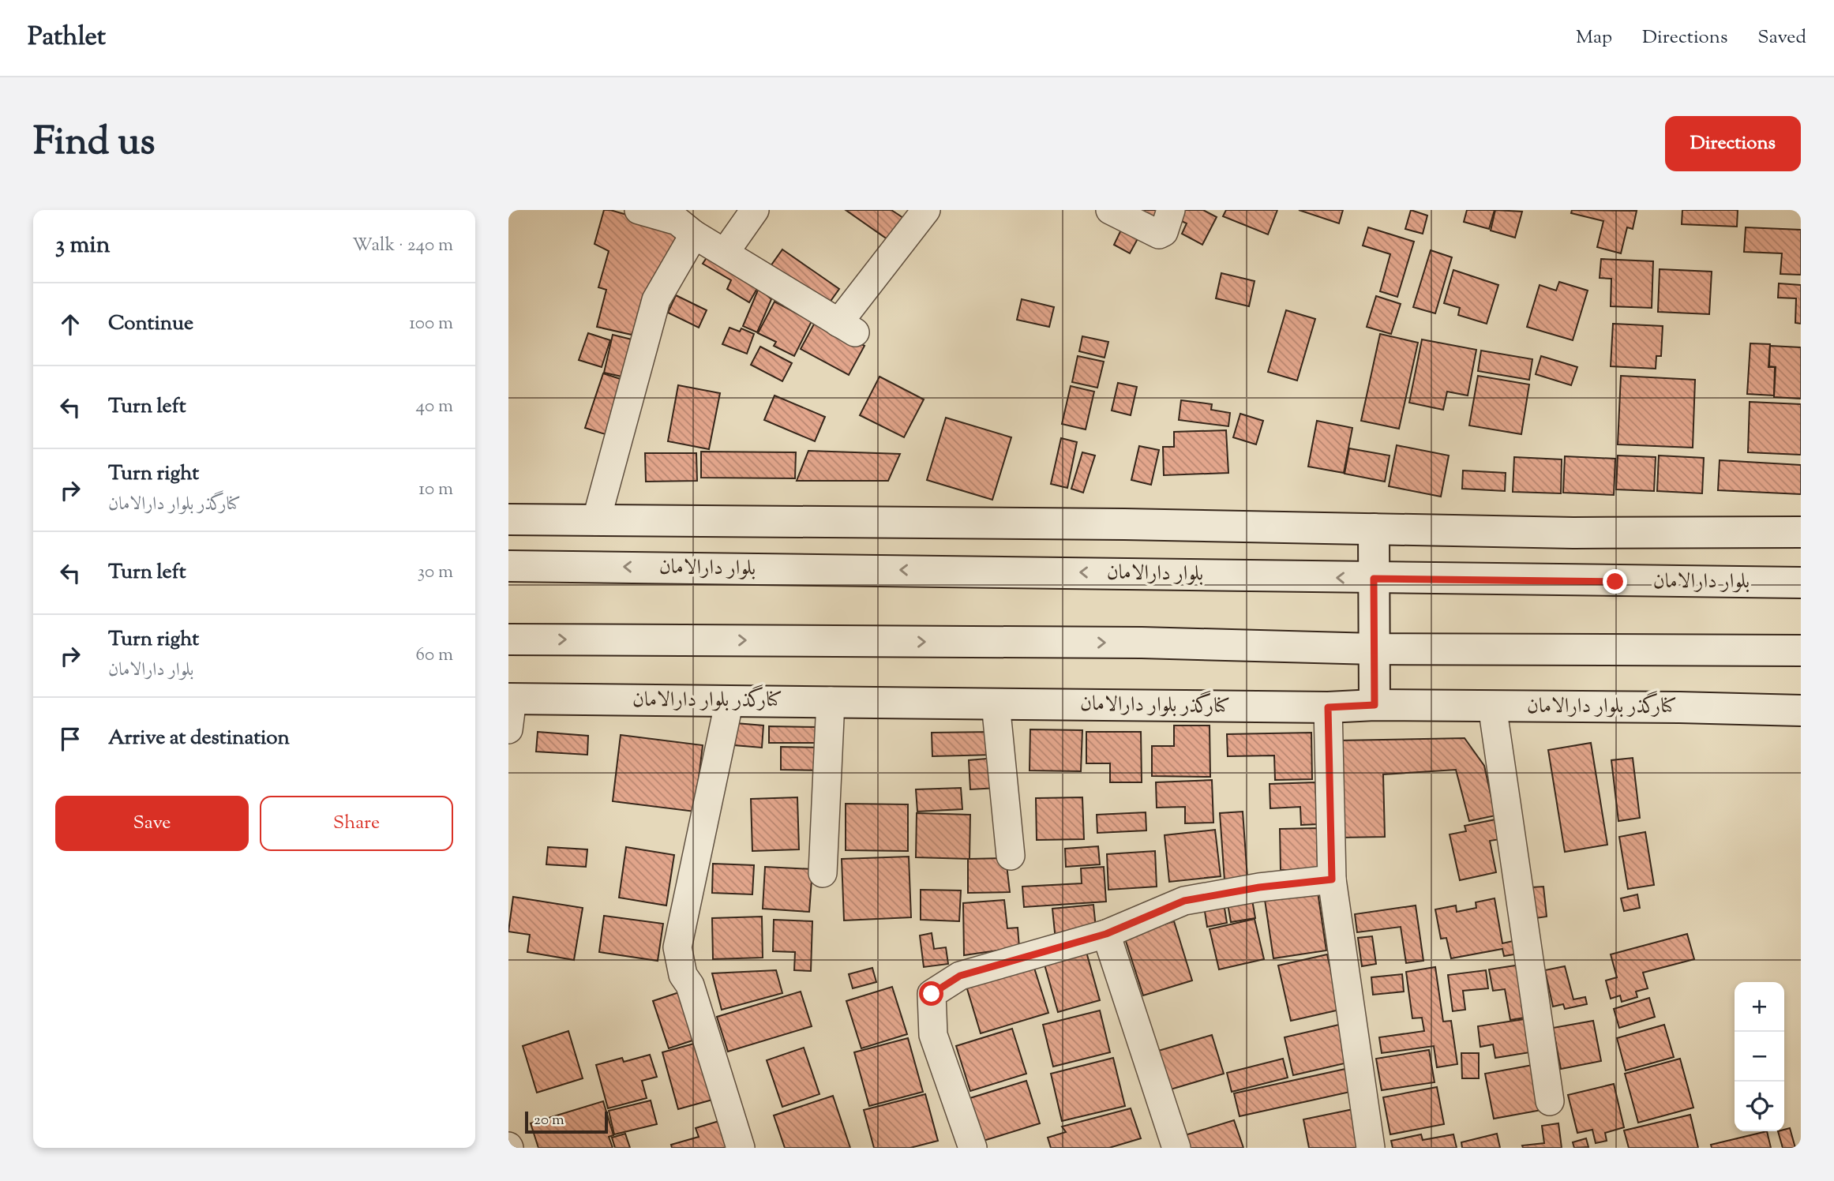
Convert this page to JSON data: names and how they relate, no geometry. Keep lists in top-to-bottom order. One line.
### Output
{"streets":{"main road":["بلوار دارالامان","کنارگذر بلوار دارالامان"]},"scale_bar":"20 m","page":{"header":"Pathlet","nav":["Map","Directions","Saved"],"title":"Find us","buttons":["Directions",["Save","Share"]],"heading":["3 min","Walk · 240 m"],"list":[["Continue","100 m"],["Turn left","40 m"],["Turn right","کنارگذر بلوار دارالامان","10 m"],["Turn left","30 m"],["Turn right","بلوار دارالامان","60 m"],"Arrive at destination"],"map_buttons":["+","−"],"scale":"20 m"}}
